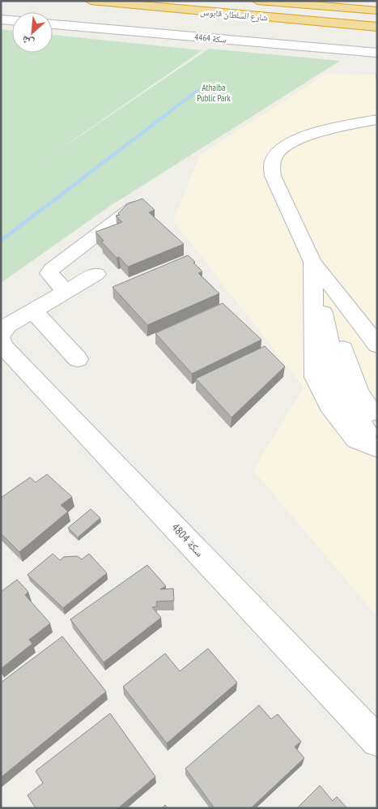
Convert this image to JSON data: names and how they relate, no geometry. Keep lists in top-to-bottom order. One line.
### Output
{"streets":{"highway":["شارع السلطان قابوس"],"street":["سكة 4464","سكة 4804"]},"parks":["Athaiba Public Park"],"north":"bottom left"}
